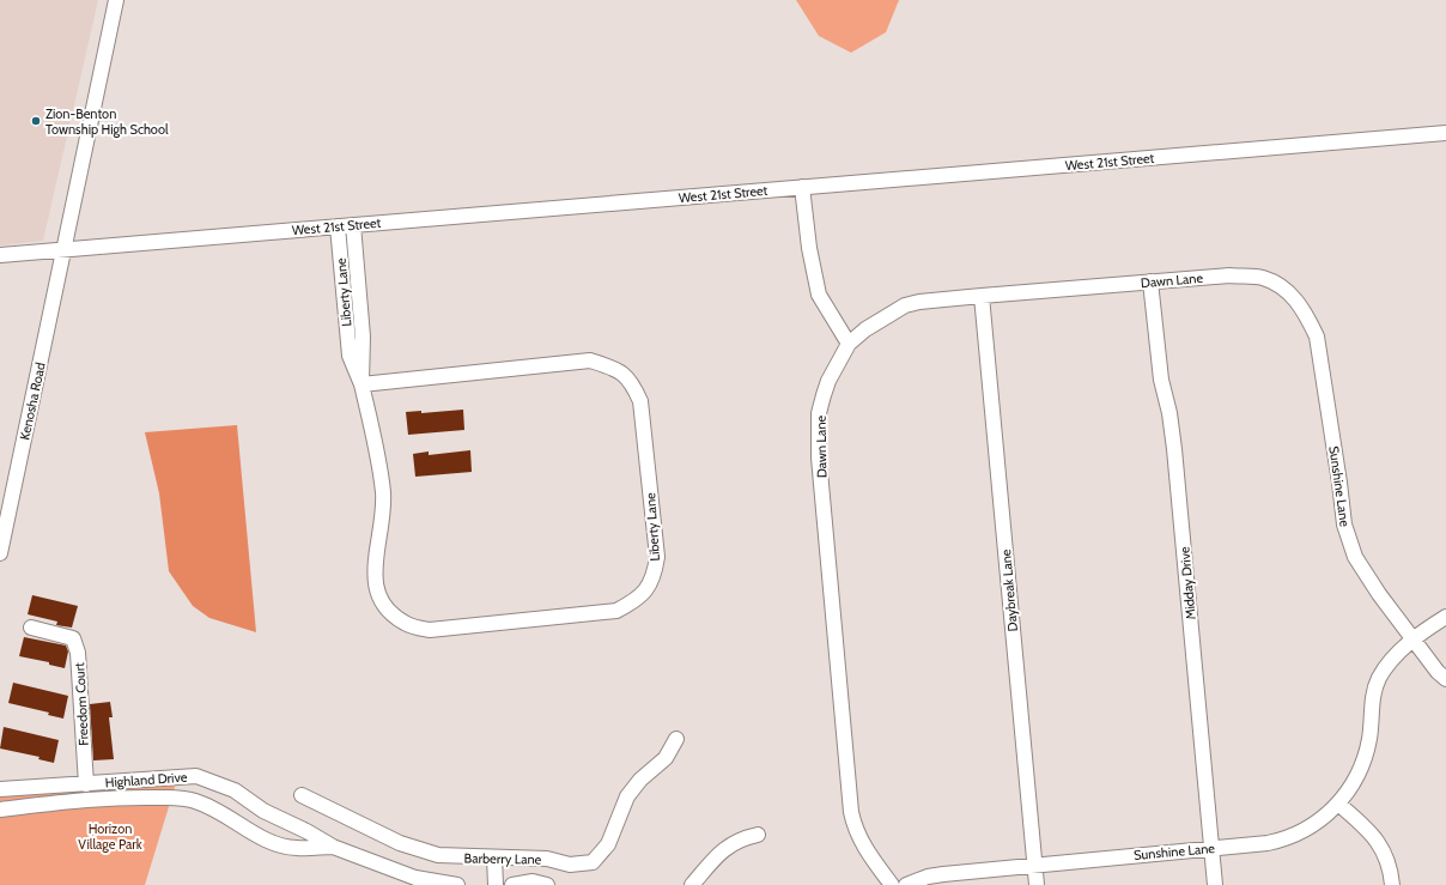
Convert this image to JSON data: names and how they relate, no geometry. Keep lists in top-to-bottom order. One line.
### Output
{"streets":{"street":["West 21st Street","Dawn Lane","Liberty Lane","Kenosha Road","Sunshine Lane","Midday Drive","Daybreak Lane","Freedom Court","Highland Drive","Barberry Lane"]},"crossings":[["West 21st Street","Liberty Lane"],["West 21st Street","Kenosha Road"],["Dawn Lane","Sunshine Lane"],["Dawn Lane","Midday Drive"],["Dawn Lane","Daybreak Lane"],["Sunshine Lane","Midday Drive"],["Sunshine Lane","Daybreak Lane"],["Freedom Court","Highland Drive"]],"parks":["Horizon Village Park"],"places":["Zion-Benton Township High School"]}
